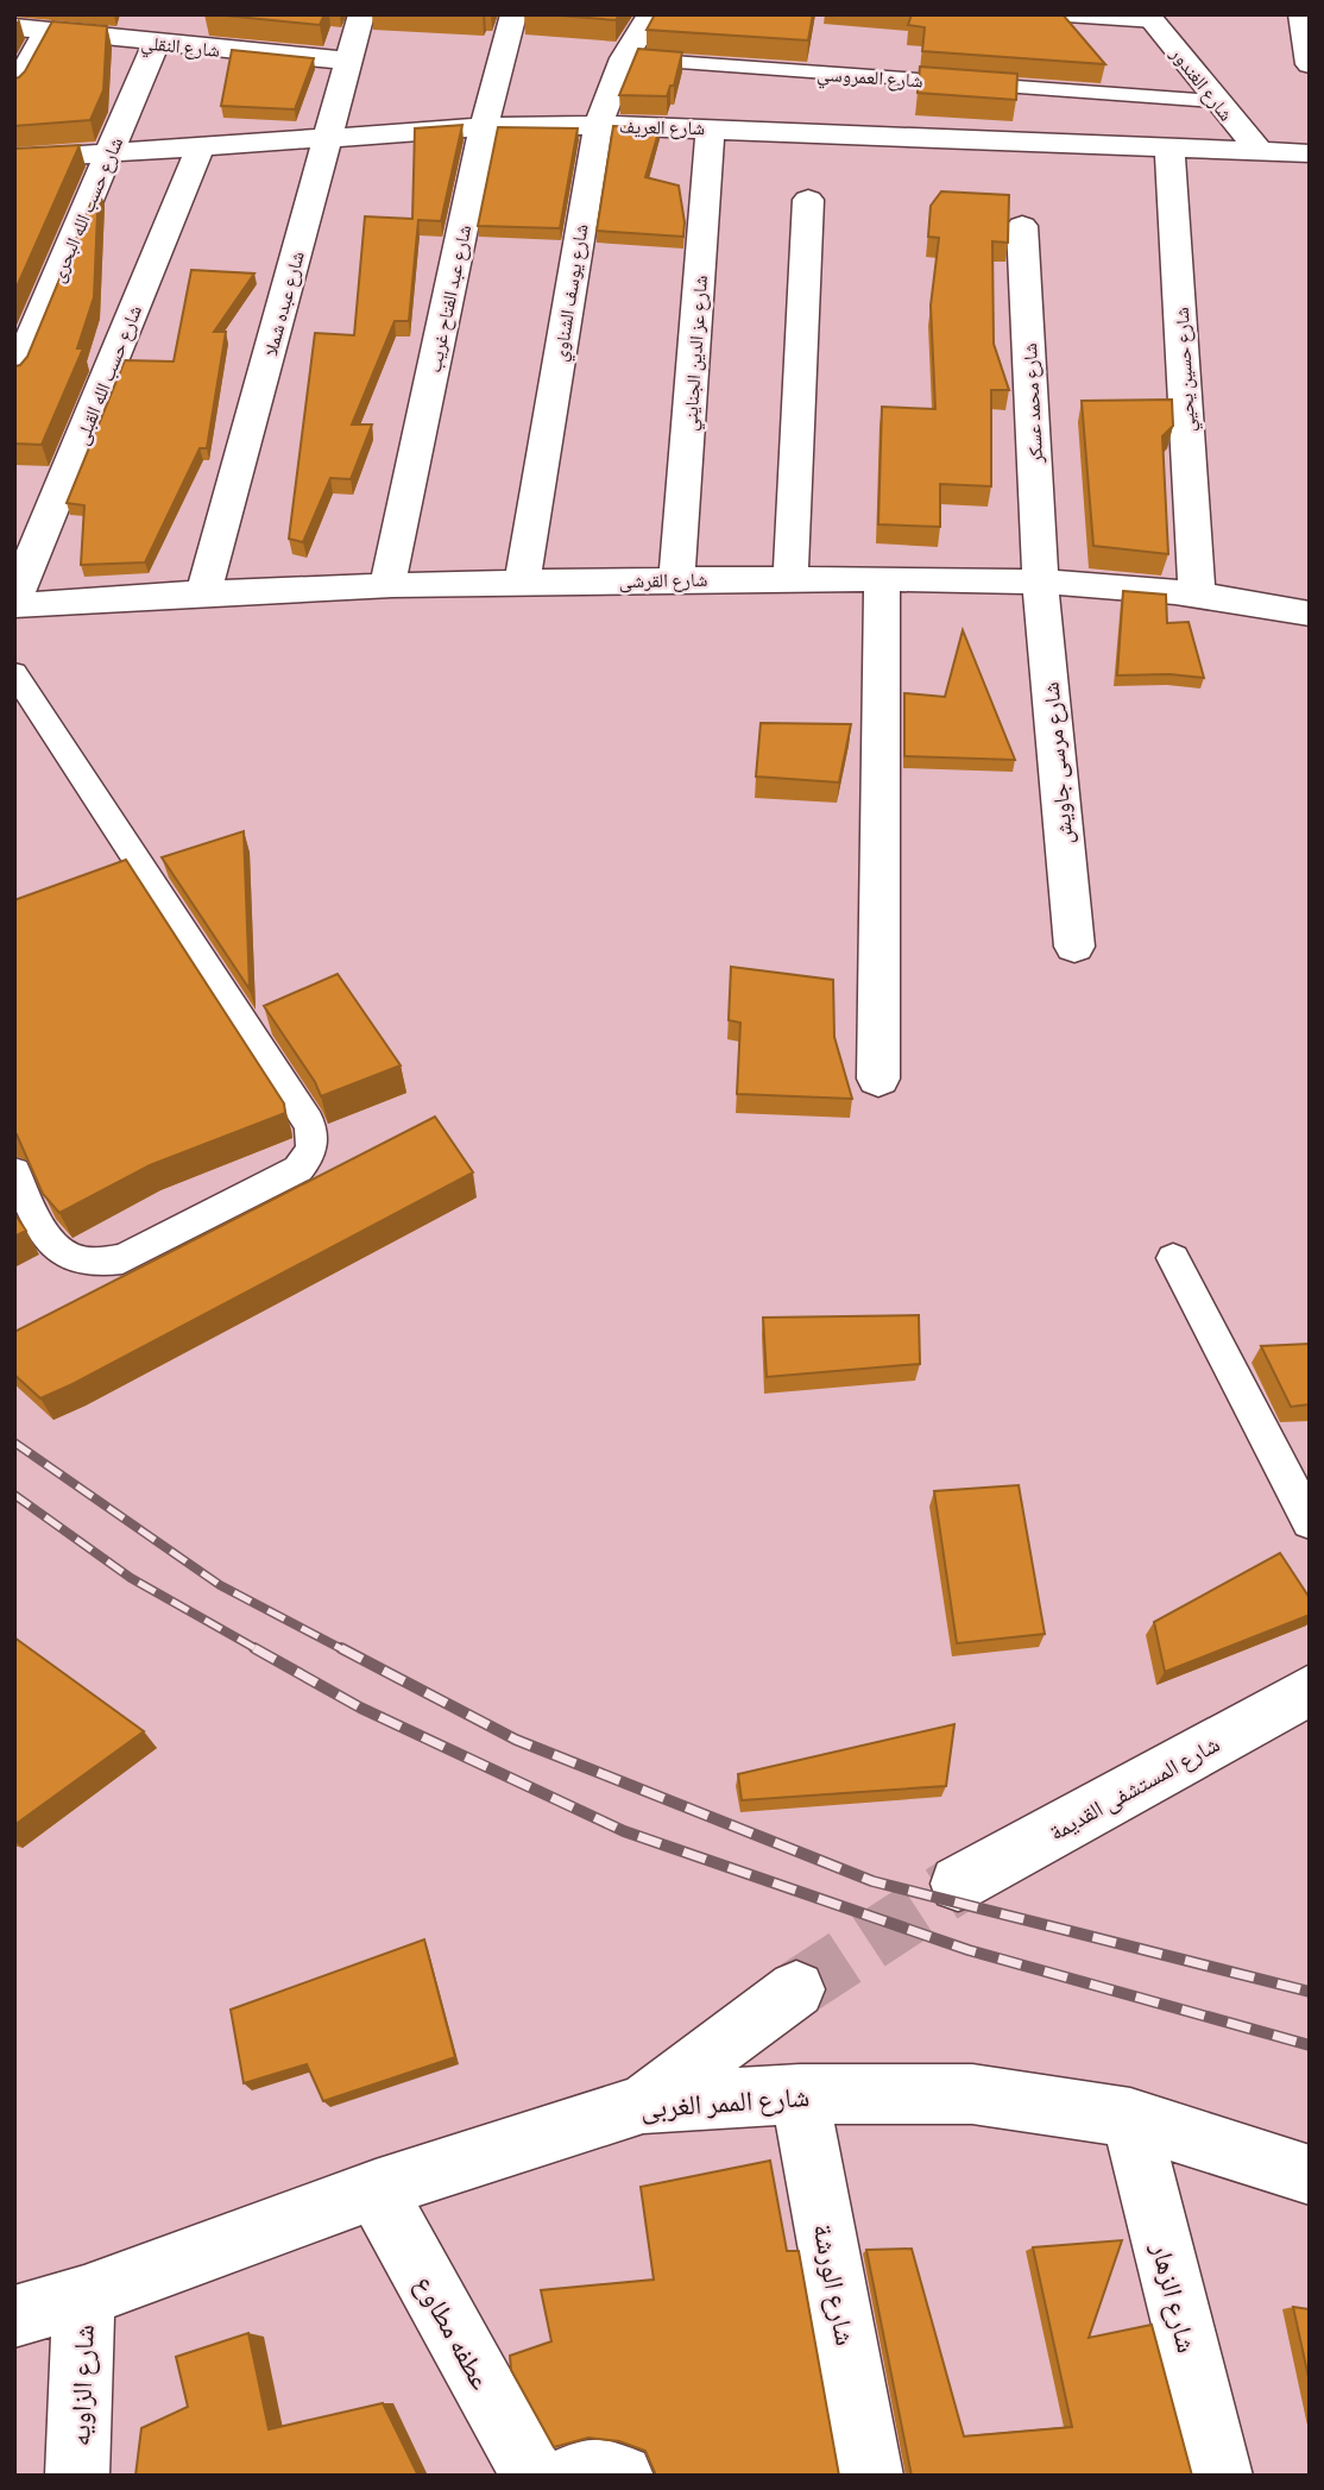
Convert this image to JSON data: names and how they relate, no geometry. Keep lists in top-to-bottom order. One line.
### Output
{"streets":{"street":["شارع النقلي","شارع الغندور","شارع العريف","شارع حسب الله البحرى","شارع يوسف الشناوي","شارع عبد الفتاح غريب","شارع عبده شملا","شارع عز الدين الجنايني","شارع حسين يحيي","شارع حسب الله القبلى","شارع محمد عسكر","شارع القرشى","شارع مرسى جاويش","شارع المستشفى القديمة","شارع الممر الغربى","شارع الورشة","شارع الزهار","عطفه مطاوع","شارع الزاويه"],"lane":["شارع العمروسي"]},"crossings":[["شارع النقلي","شارع حسب الله البحرى"],["شارع النقلي","شارع عبده شملا"],["شارع العمروسي","شارع الغندور"],["شارع العمروسي","شارع يوسف الشناوي"],["شارع الغندور","شارع العريف"],["شارع العريف","شارع حسب الله البحرى"],["شارع العريف","شارع يوسف الشناوي"],["شارع العريف","شارع عبد الفتاح غريب"],["شارع العريف","شارع عبده شملا"],["شارع العريف","شارع عز الدين الجنايني"],["شارع العريف","شارع حسين يحيي"],["شارع العريف","شارع حسب الله القبلى"],["شارع يوسف الشناوي","شارع القرشى"],["شارع عبد الفتاح غريب","شارع القرشى"],["شارع عبده شملا","شارع القرشى"],["شارع عز الدين الجنايني","شارع القرشى"],["شارع حسين يحيي","شارع القرشى"],["شارع حسب الله القبلى","شارع القرشى"],["شارع محمد عسكر","شارع القرشى"],["شارع محمد عسكر","شارع مرسى جاويش"],["شارع القرشى","شارع مرسى جاويش"],["شارع الممر الغربى","شارع الورشة"],["شارع الممر الغربى","شارع الزهار"],["شارع الممر الغربى","عطفه مطاوع"],["شارع الممر الغربى","شارع الزاويه"]]}
